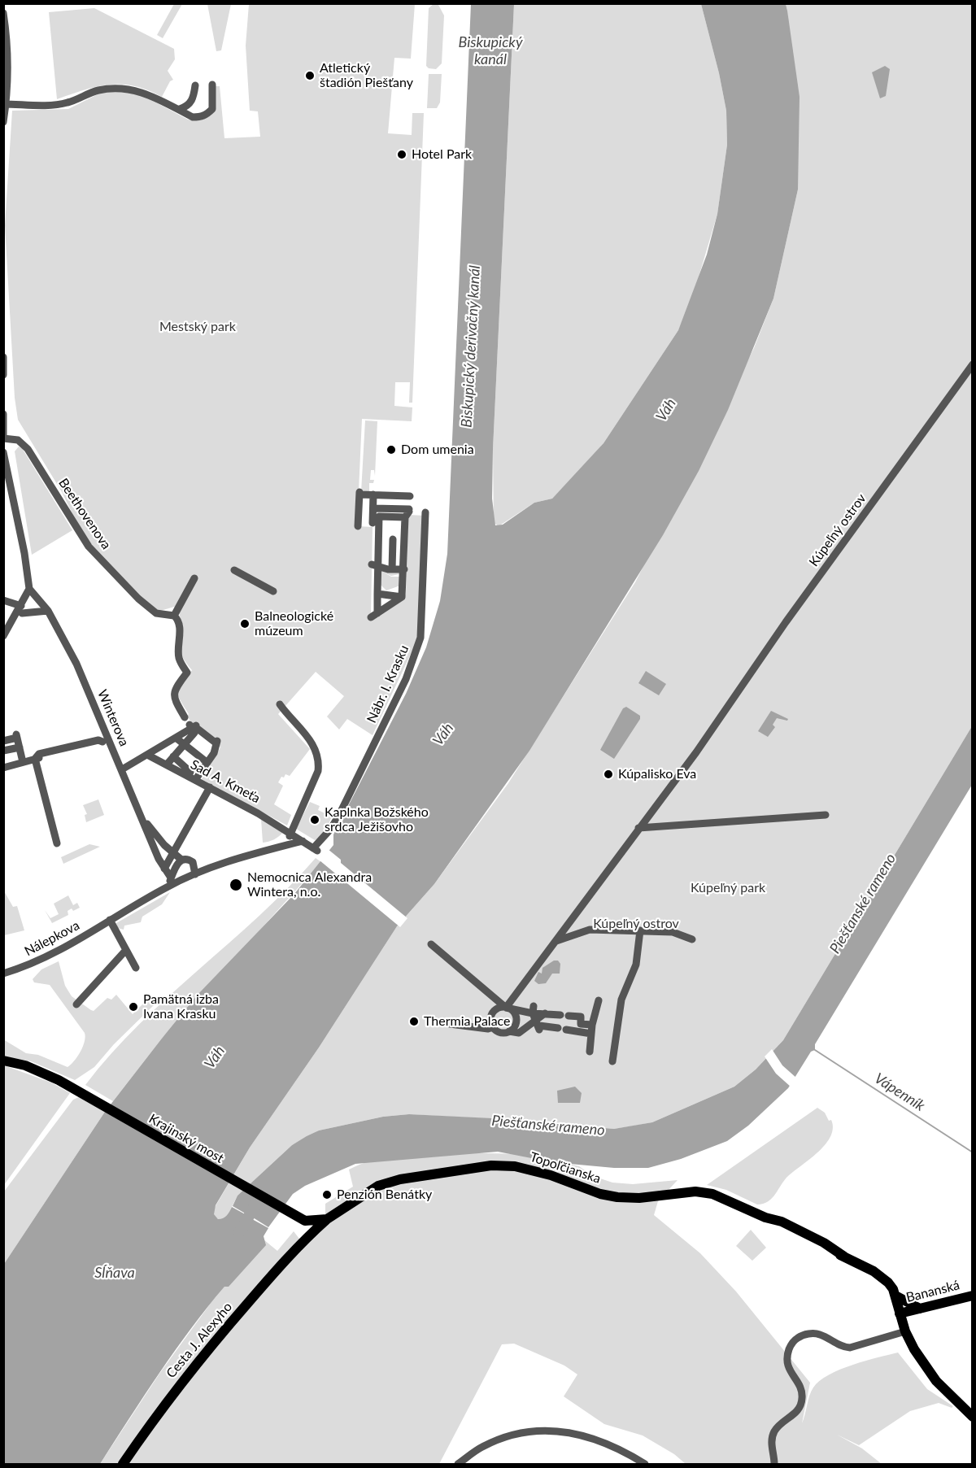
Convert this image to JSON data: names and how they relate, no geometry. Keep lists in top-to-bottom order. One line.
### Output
{"streets":{"main road":["Krajinský most","Topoľčianska","Bananská","Cesta J. Alexyho"],"street":["Beethovenova","Kúpeľný ostrov","Nábr. I. Krasku","Winterova","Sad A. Kmeťa","Nálepkova"]},"crossings":[["Nábr. I. Krasku","Sad A. Kmeťa"],["Winterova","Sad A. Kmeťa"],["Winterova","Nálepkova"],["Krajinský most","Topoľčianska"],["Topoľčianska","Bananská"],["Topoľčianska","Cesta J. Alexyho"]],"water":["Biskupický kanál","Biskupický derivačný kanál","Váh","Piešťanské rameno","Vápenník","Sĺňava"],"parks":["Mestský park","Kúpeľný park","Kúpeľný ostrov"],"places":["Atletický štadión Piešťany","Hotel Park","Dom umenia","Balneologické múzeum","Kúpalisko Eva","Kaplnka Božského srdca Ježišovho","Nemocnica Alexandra Wintera, n.o.","Pamätná izba Ivana Krasku","Thermia Palace","Penzión Benátky"]}
